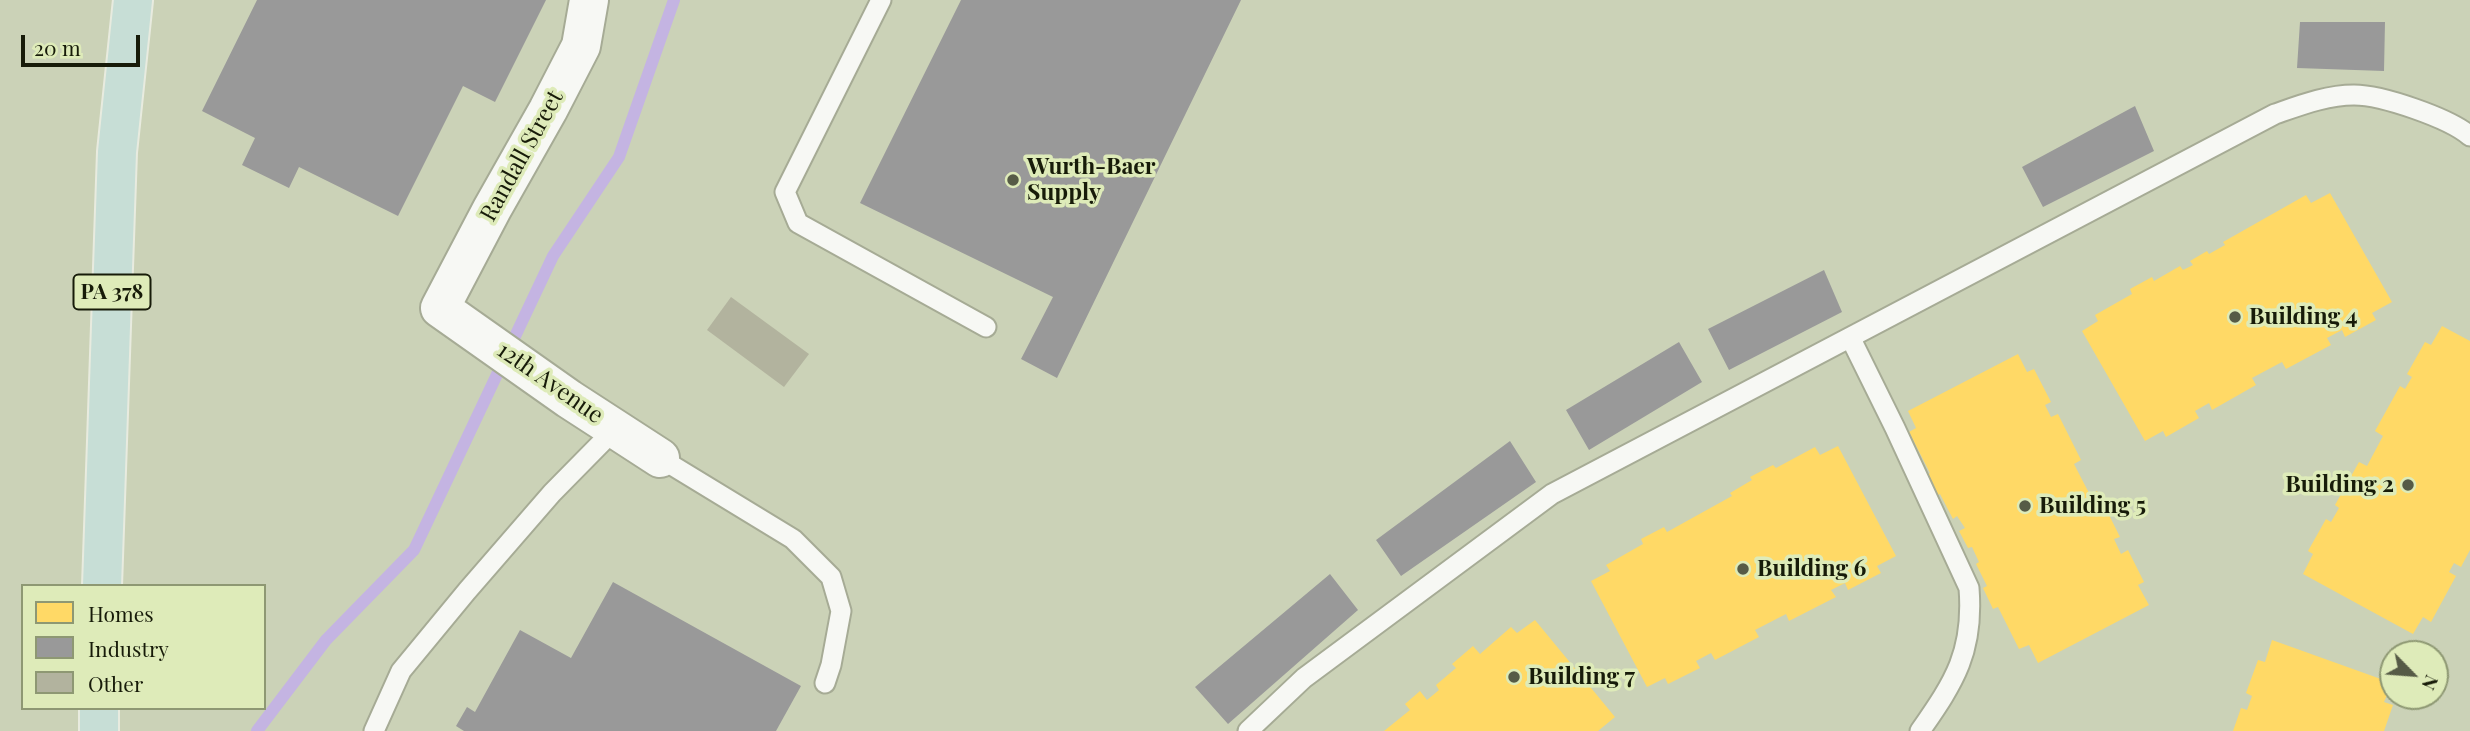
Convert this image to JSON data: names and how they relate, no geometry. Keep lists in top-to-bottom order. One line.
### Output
{"streets":{"highway":["PA 378"],"street":["Randall Street","12th Avenue"]},"crossings":[["Randall Street","12th Avenue"]],"places":["Wurth-Baer Supply","Building 4","Building 2","Building 5","Building 6","Building 7"],"legend":["Homes","Industry","Other"],"scale_bar":"20 m","north":"bottom right"}
